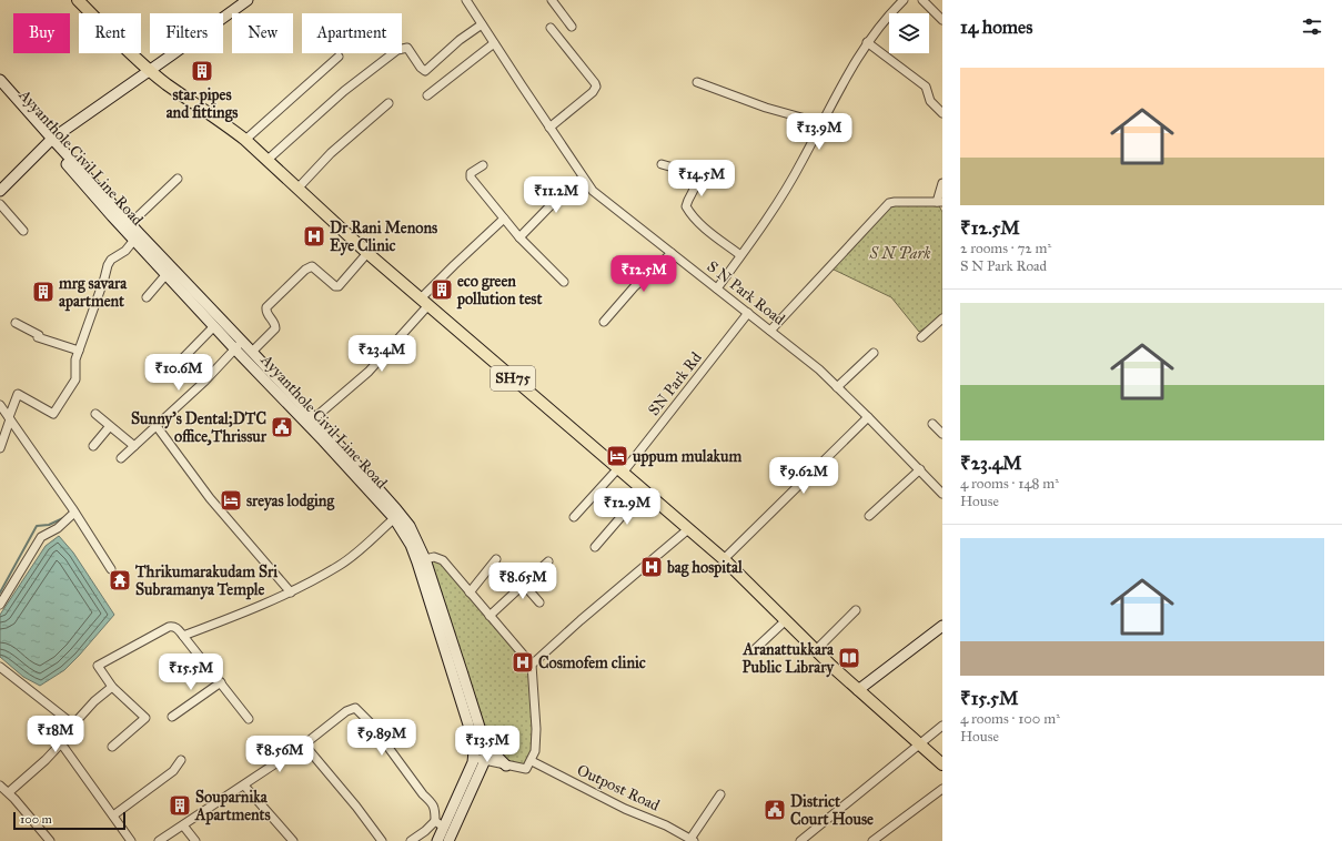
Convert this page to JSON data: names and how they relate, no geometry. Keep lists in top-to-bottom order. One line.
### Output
{"streets":{"main road":["Ayyanthole Civil Line Road","SH75"],"street":["S N Park Road","SN Park Rd","Outpost Road"]},"crossings":[["S N Park Road","SN Park Rd"],["SH75","SN Park Rd"]],"parks":["S N Park"],"places":{"building":["star pipes and fittings","eco green pollution test","mrg savara apartment","Souparnika Apartments"],"hospital":["Dr Rani Menons Eye Clinic","bag hospital","Cosmofem clinic"],"public building":["Sunny's Dental;DTC office,Thrissur","District Court House"],"hotel":["uppum mulakum","sreyas lodging"],"temple":["Thrikumarakudam Sri Subramanya Temple"],"library":["Aranattukkara Public Library"]},"scale_bar":"100 m","page":{"heading":"14 homes","chip":["Buy","Rent","Filters","New","Apartment"],"list":[{"name":"₹12.5M","note":"2 rooms · 72 m² · S N Park Road"},{"name":"₹23.4M","note":"4 rooms · 148 m² · House"},{"name":"₹15.5M","note":"4 rooms · 100 m² · House"}],"price":["₹13.9M","₹14.5M","₹11.2M","₹12.5M","₹23.4M","₹10.6M","₹9.62M","₹12.9M","₹8.65M","₹15.5M","₹18M","₹9.89M","₹13.5M","₹8.56M"],"scale":"100 m"}}
